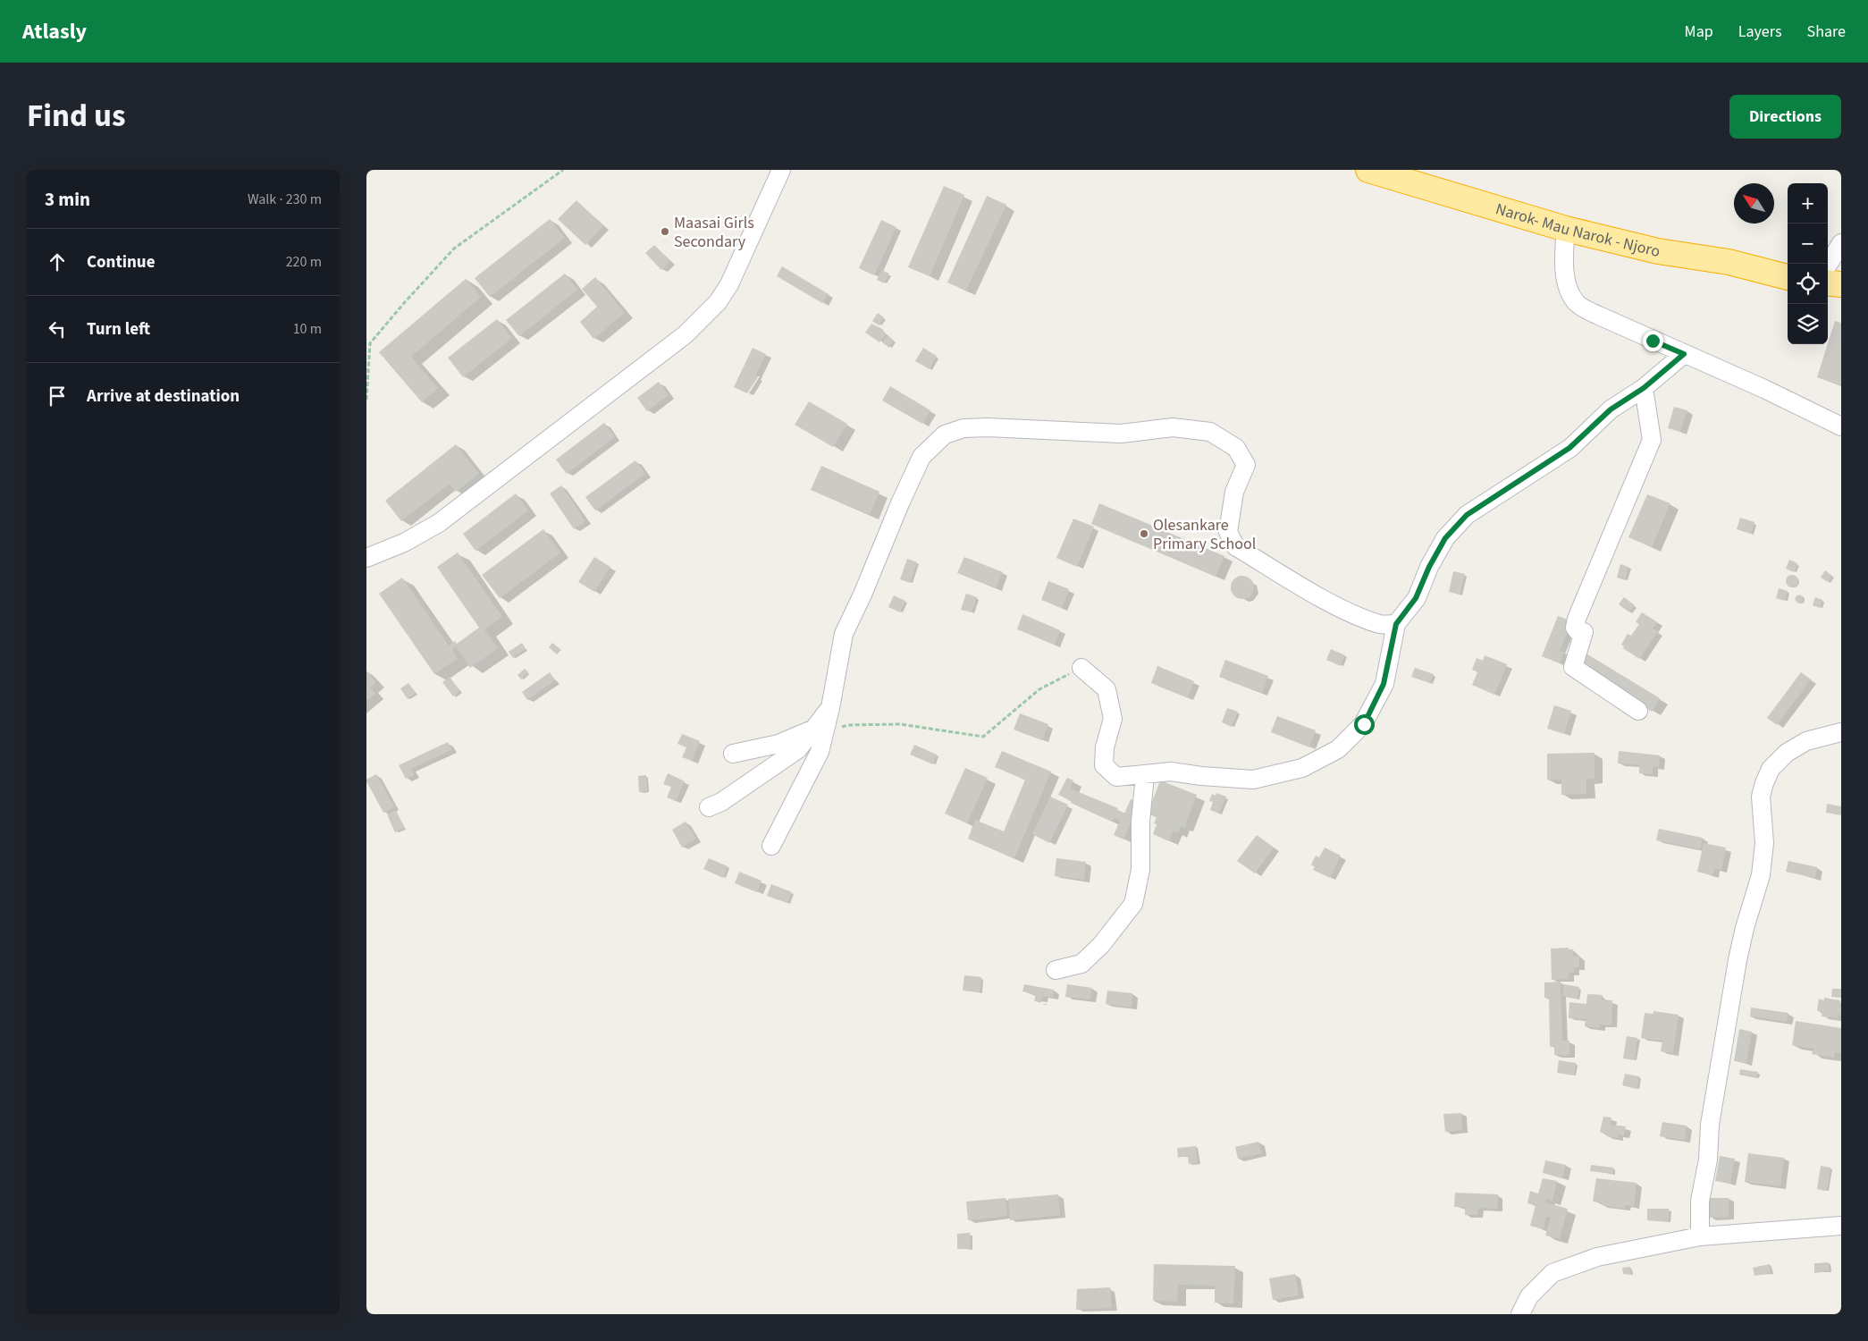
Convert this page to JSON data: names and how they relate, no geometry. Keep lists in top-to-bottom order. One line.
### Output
{"streets":{"highway":["Narok- Mau Narok - Njoro"]},"places":["Maasai Girls Secondary","Olesankare Primary School"],"north":"top left","page":{"header":"Atlasly","nav":["Map","Layers","Share"],"title":"Find us","buttons":"Directions","heading":["3 min","Walk · 230 m"],"map_buttons":["+","−"],"list":[["Continue","220 m"],["Turn left","10 m"],"Arrive at destination"]}}
